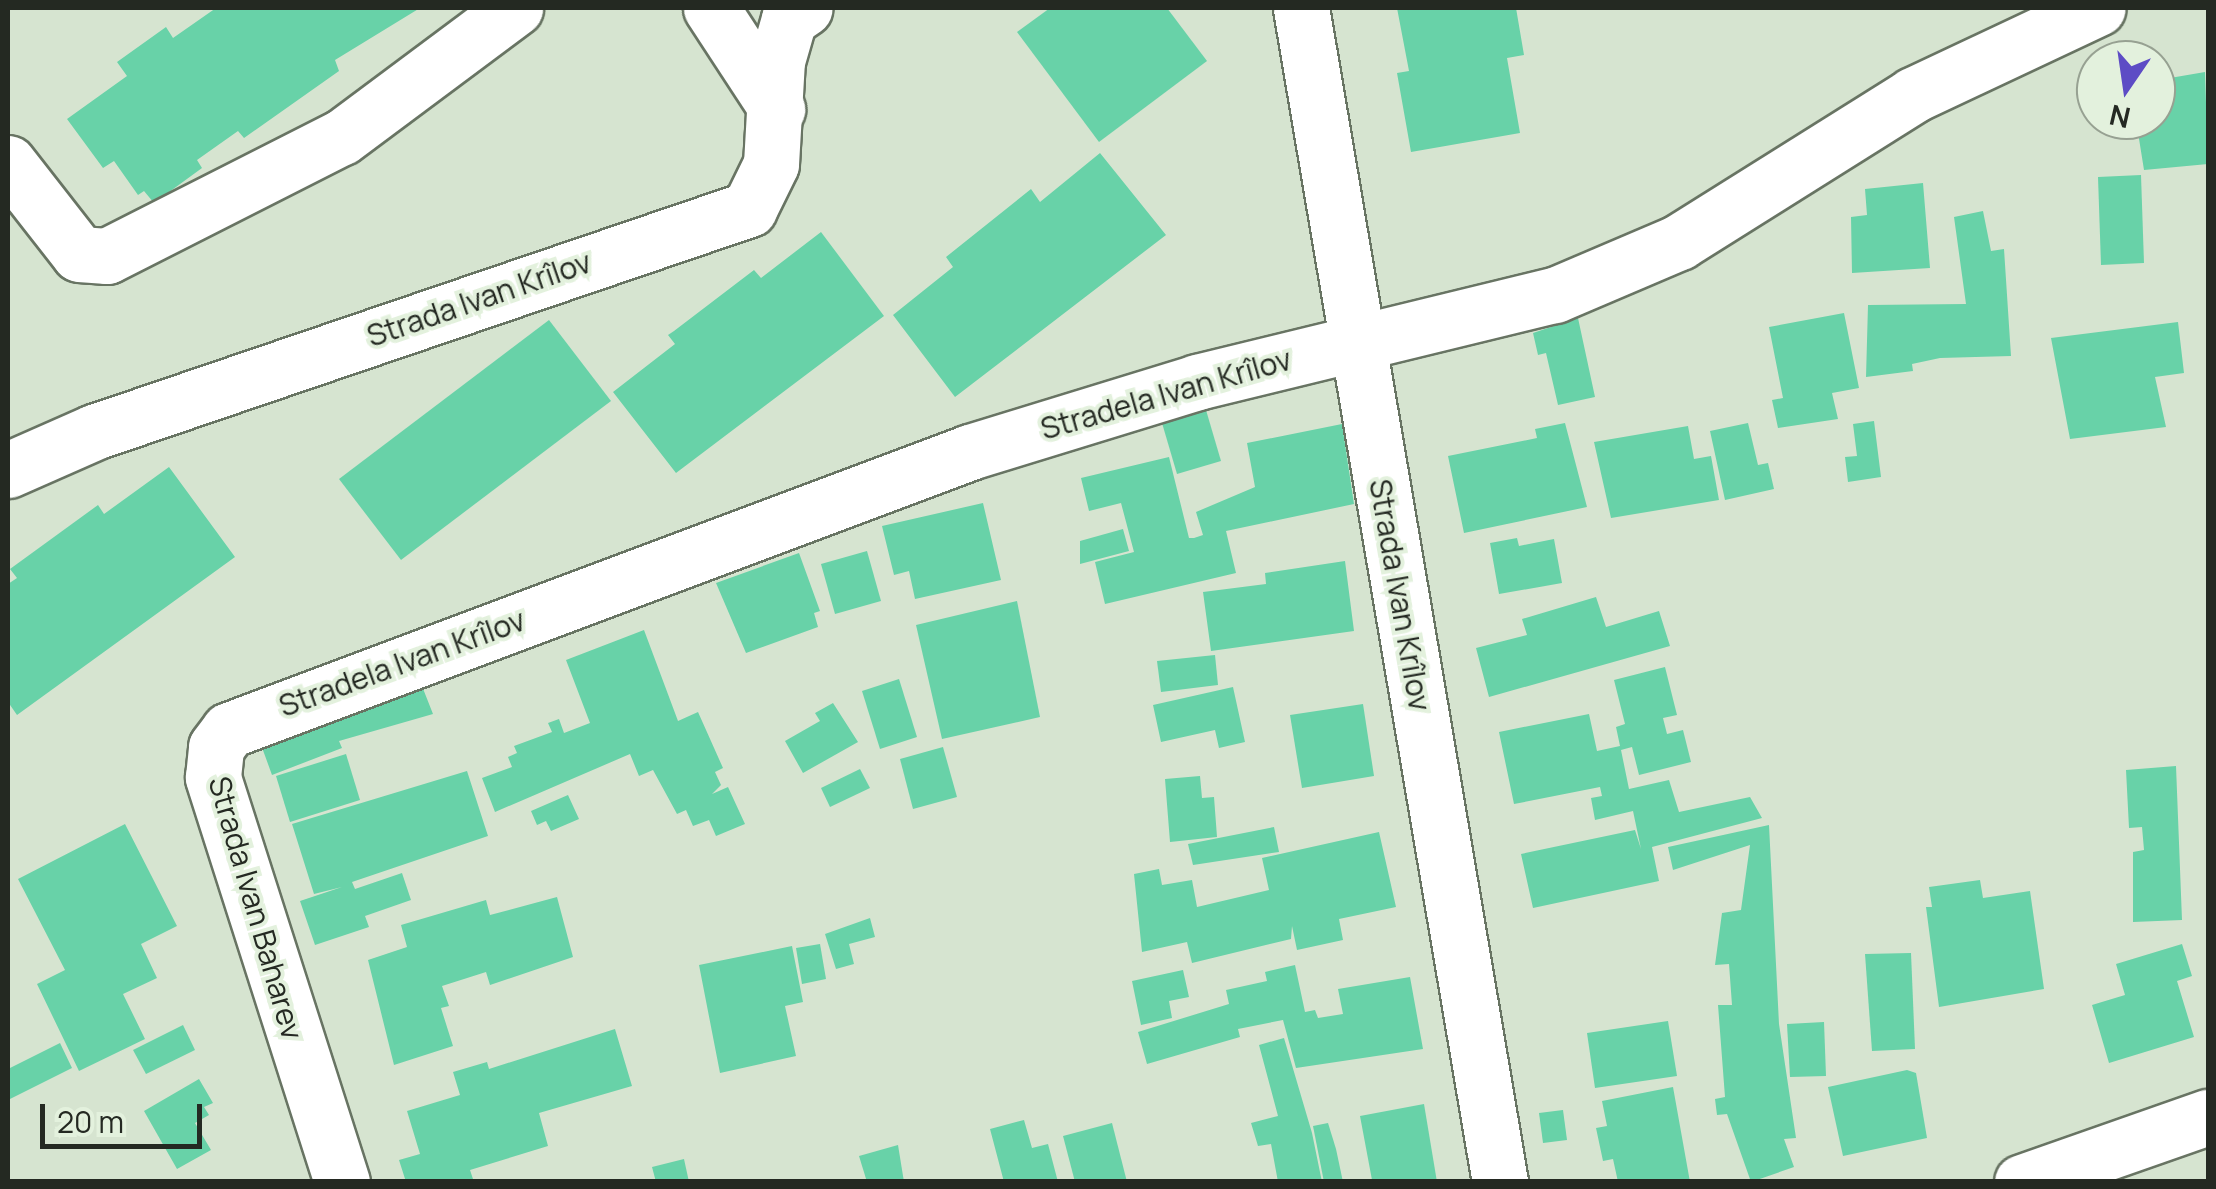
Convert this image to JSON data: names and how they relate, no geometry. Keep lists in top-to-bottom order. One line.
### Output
{"streets":{"street":["Strada Ivan Krîlov","Stradela Ivan Krîlov","Strada Ivan Baharev"]},"crossings":[["Strada Ivan Krîlov","Stradela Ivan Krîlov"],["Stradela Ivan Krîlov","Strada Ivan Baharev"]],"scale_bar":"20 m","north":"bottom"}
